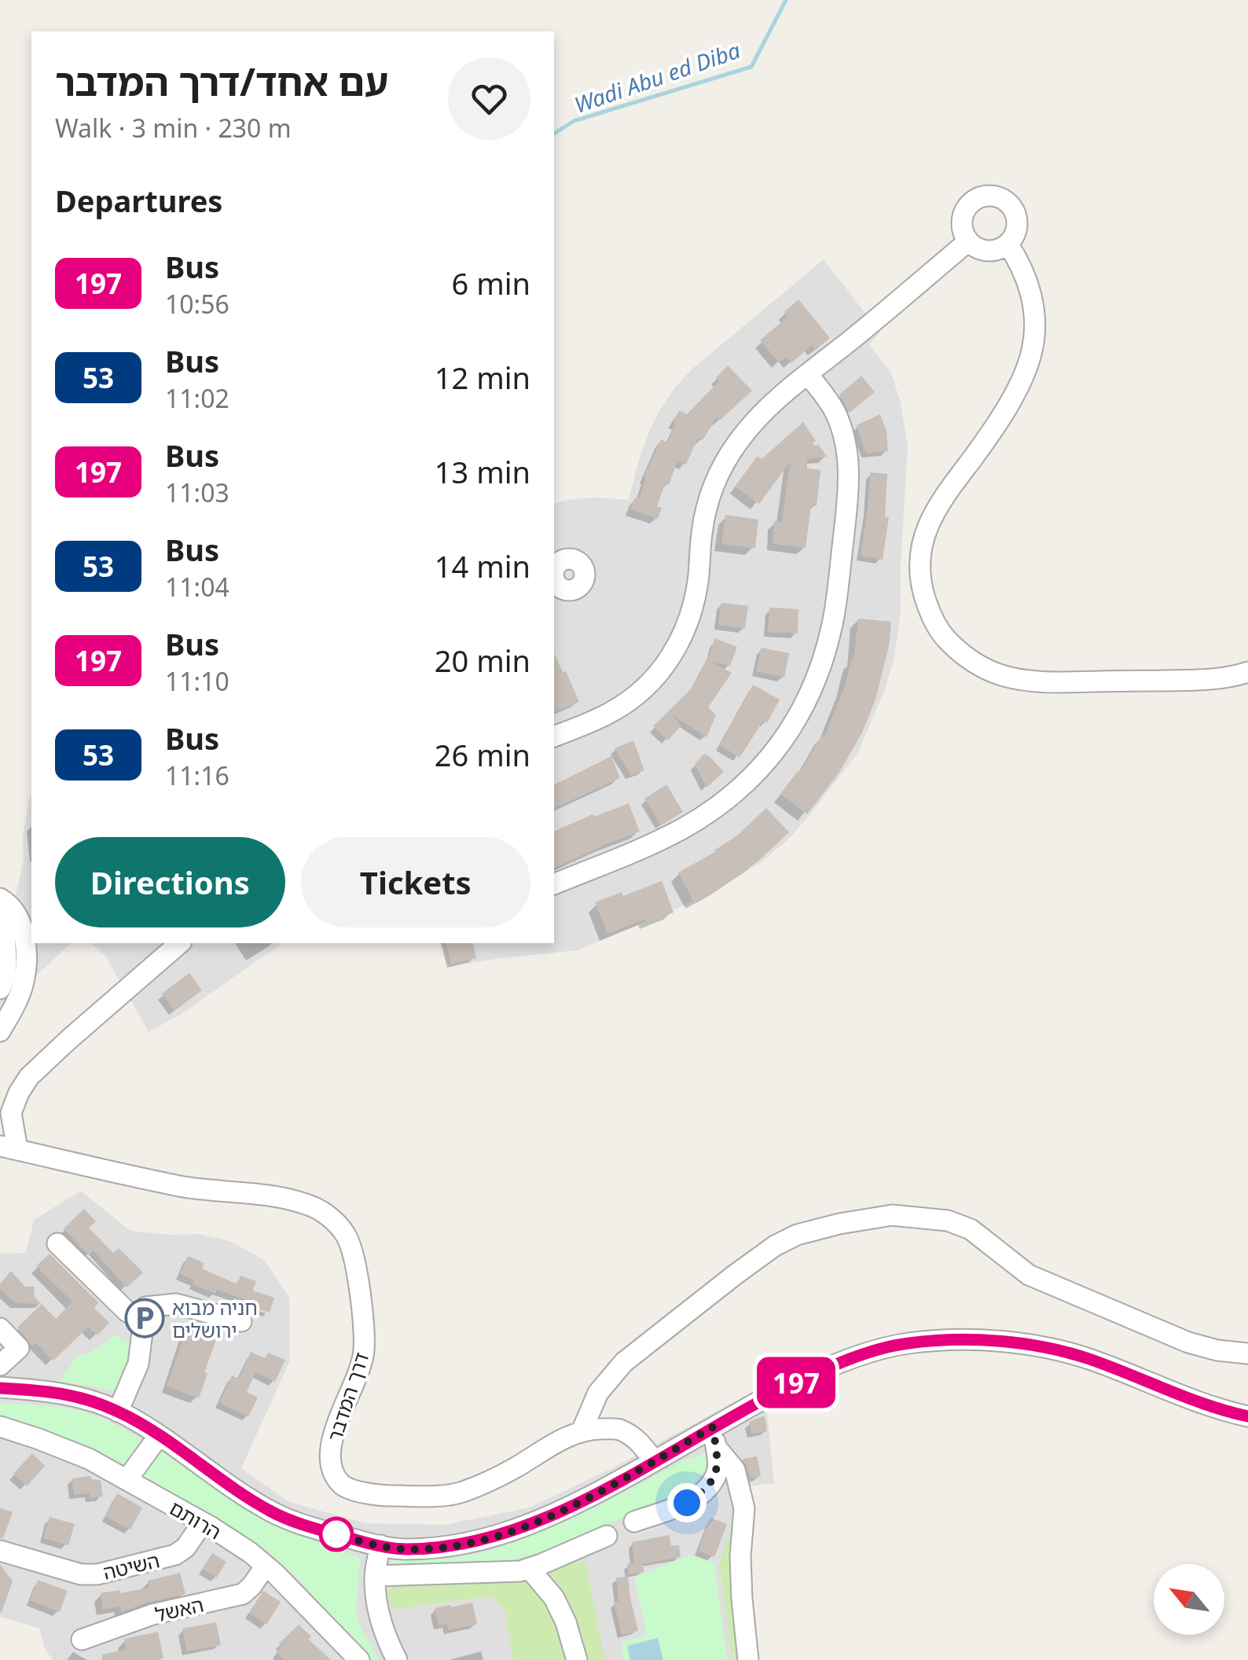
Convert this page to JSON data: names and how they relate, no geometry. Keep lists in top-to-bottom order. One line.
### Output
{"streets":{"street":["דרך המדבר","הרותם","השיטה","האשל"]},"crossings":[["הרותם","השיטה"],["הרותם","האשל"]],"water":["Wadi Abu ed Diba"],"places":{"parking":["חניה מבוא ירושלים"]},"lines":["bus line 197"],"north":"top left","page":{"on_map":"197","heading":[["עם אחד/דרך המדבר","Walk · 3 min · 230 m"],"Departures"],"list":[{"mark":"197","name":"Bus","note":"10:56","value":"6 min"},{"mark":"53","name":"Bus","note":"11:02","value":"12 min"},{"mark":"197","name":"Bus","note":"11:03","value":"13 min"},{"mark":"53","name":"Bus","note":"11:04","value":"14 min"},{"mark":"197","name":"Bus","note":"11:10","value":"20 min"},{"mark":"53","name":"Bus","note":"11:16","value":"26 min"}],"buttons":["Directions","Tickets"]}}
